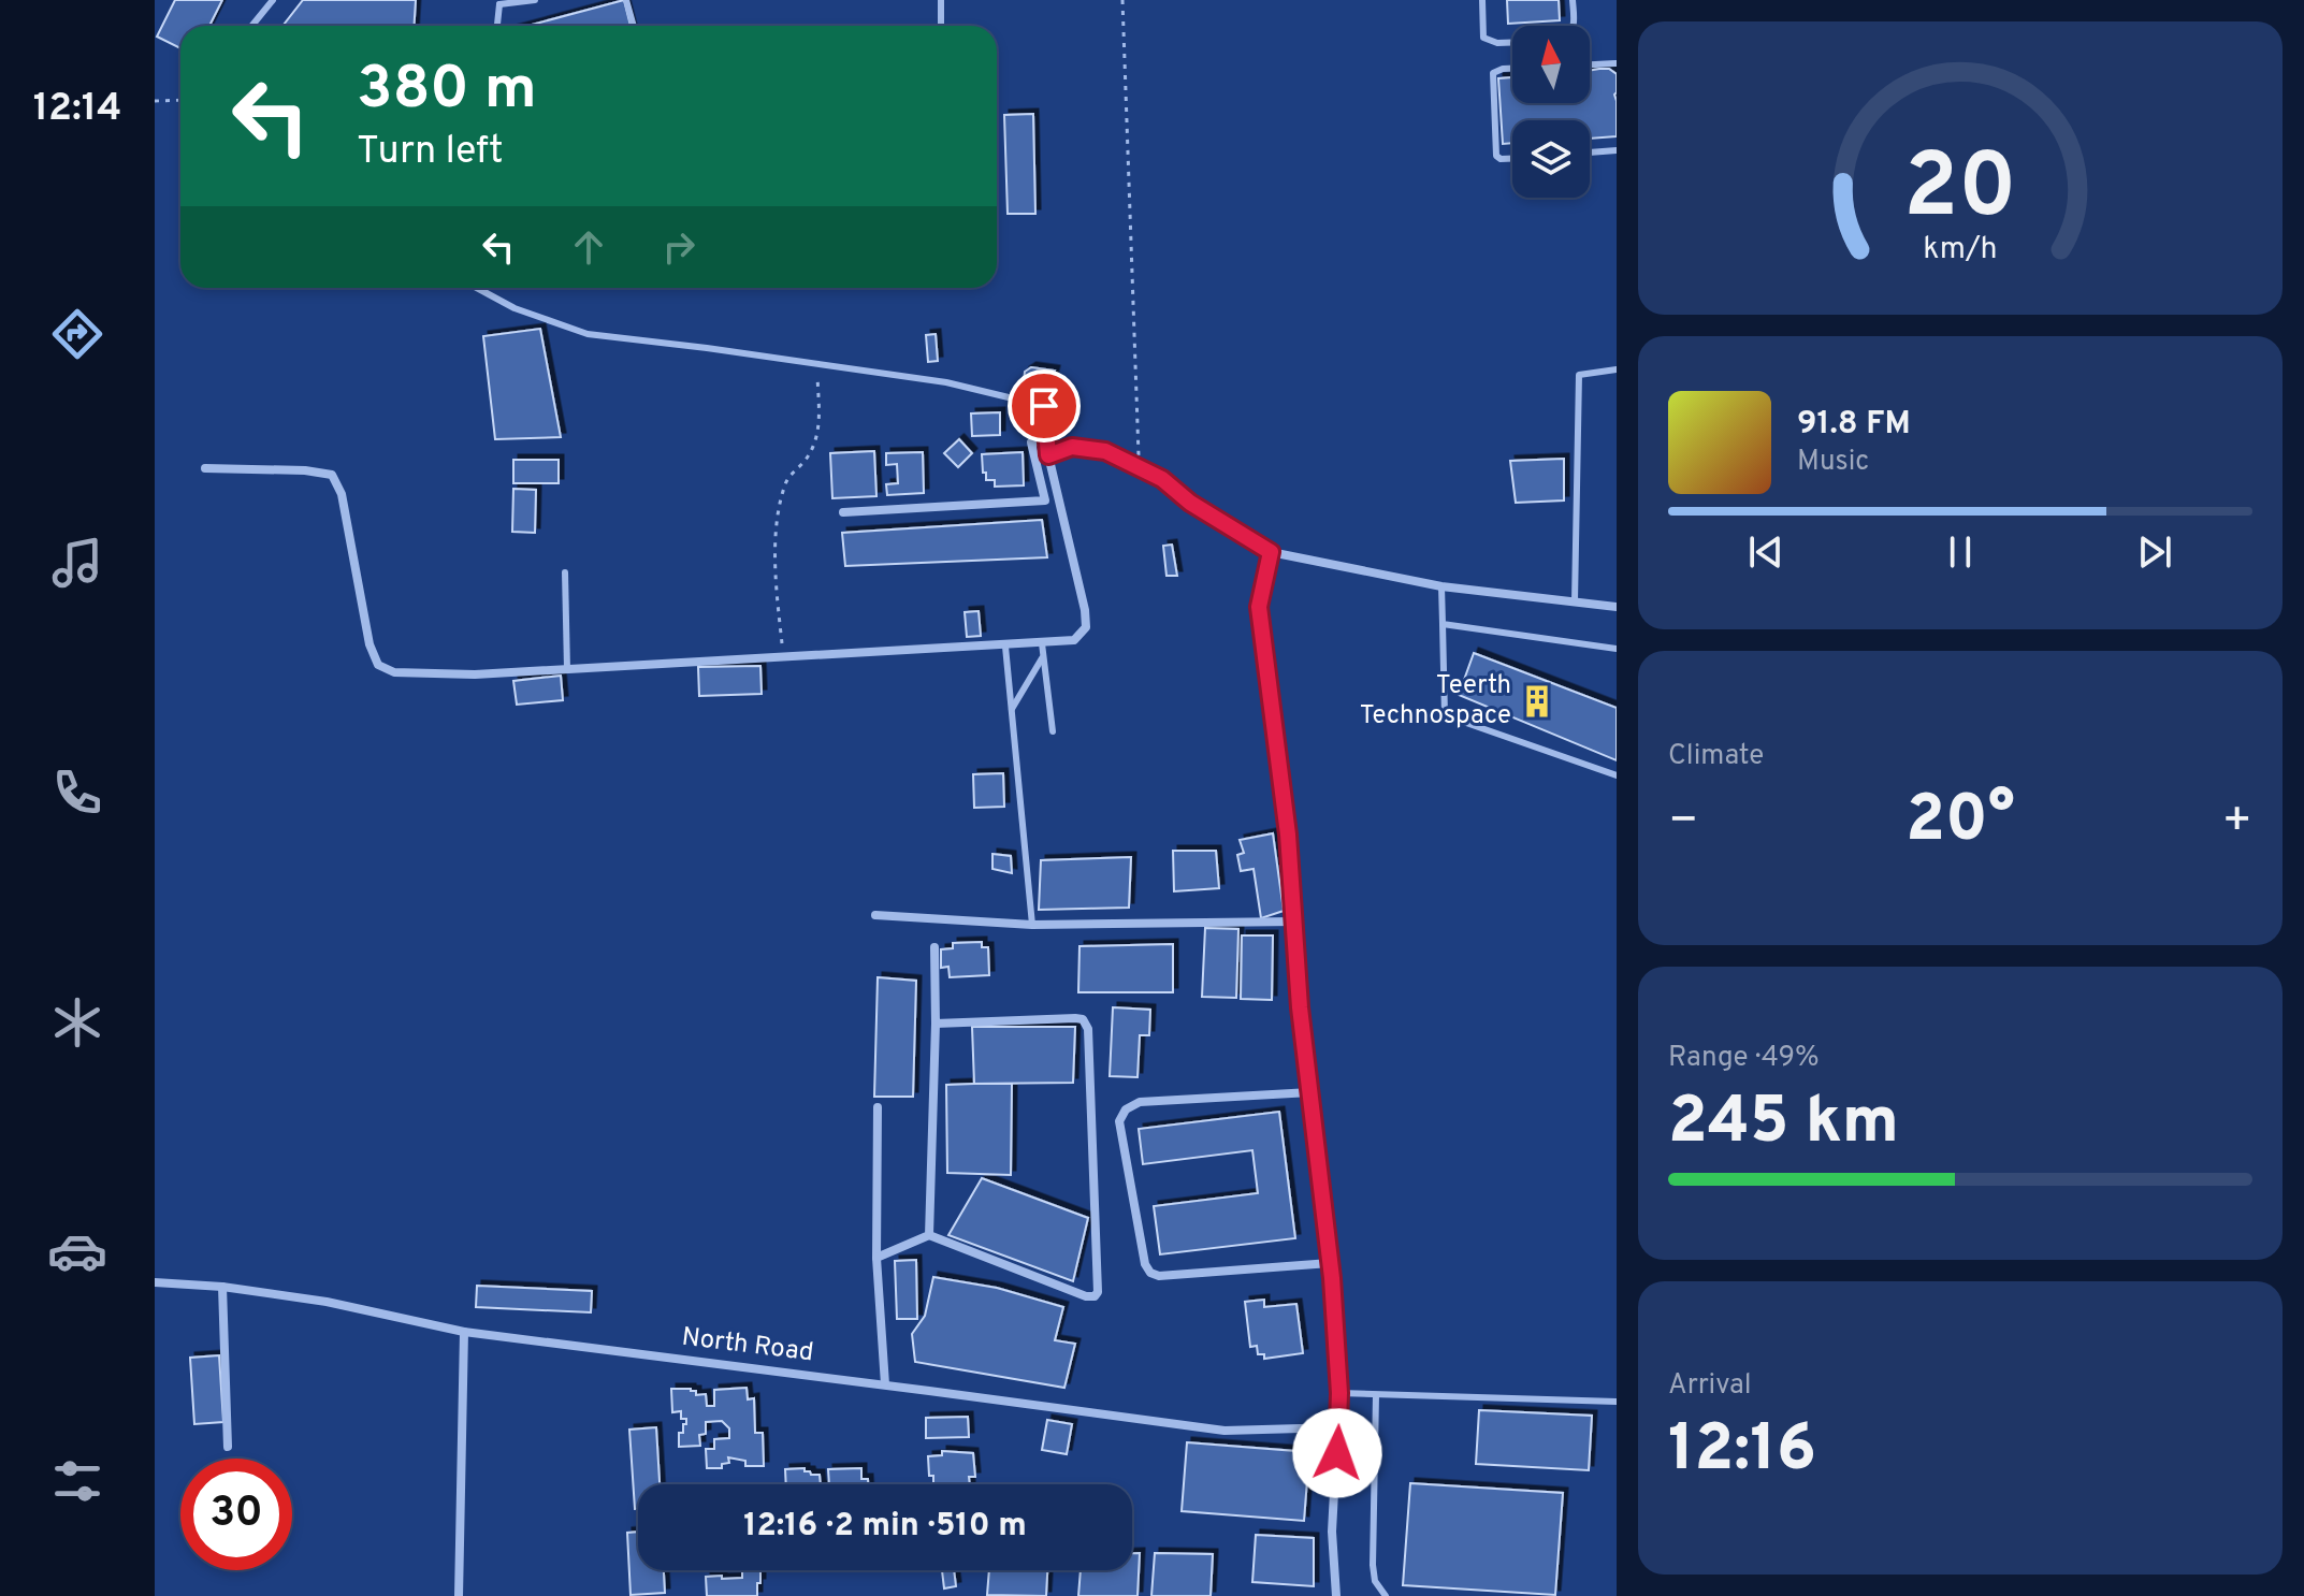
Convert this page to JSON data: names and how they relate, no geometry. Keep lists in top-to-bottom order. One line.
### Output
{"streets":{"street":["North Road"]},"places":{"building":["Teerth Technospace"]},"north":"top","page":{"tabs":"12:14","turn":["380 m","Turn left"],"song":["91.8 FM","Music"],"tile":["Climate",["Range · 49%","245 km"],["Arrival","12:16"]],"heat":["−","20°","+"],"limit":"30","trip":"12:16 · 2 min · 510 m","gauge":["20","km/h"]}}
